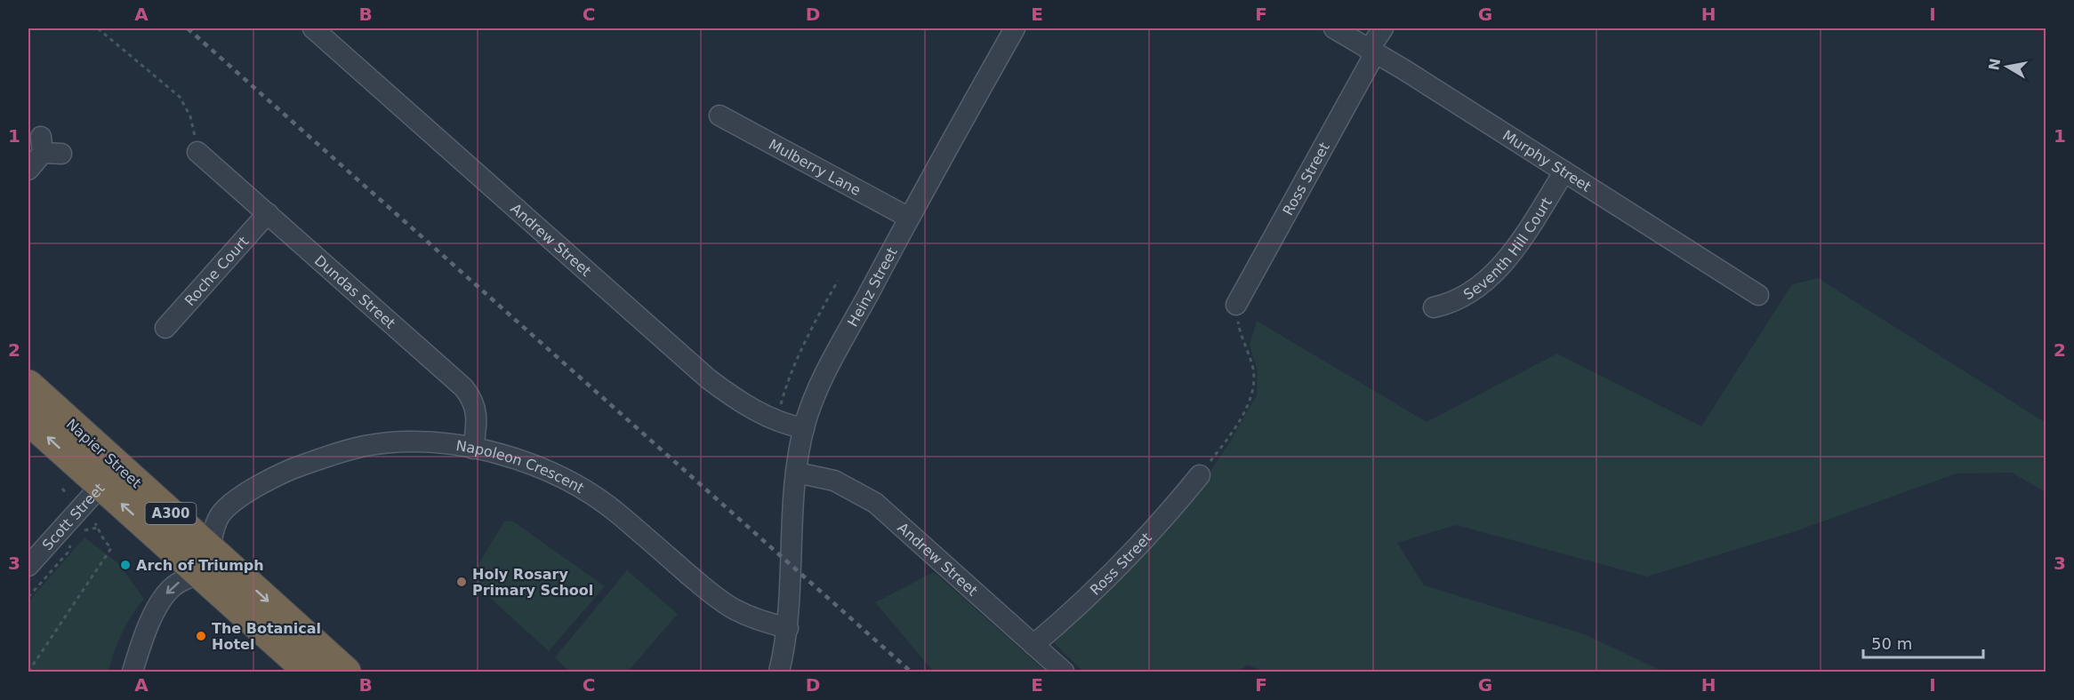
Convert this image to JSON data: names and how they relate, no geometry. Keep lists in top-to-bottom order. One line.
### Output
{"streets":{"highway":["Napier Street","A300"],"street":["Murphy Street","Mulberry Lane","Ross Street","Andrew Street","Seventh Hill Court","Roche Court","Heinz Street","Dundas Street","Napoleon Crescent","Scott Street"]},"crossings":[["Murphy Street","Ross Street"],["Murphy Street","Seventh Hill Court"],["Mulberry Lane","Heinz Street"],["Ross Street","Andrew Street"],["Andrew Street","Heinz Street"],["Roche Court","Dundas Street"],["Heinz Street","Napoleon Crescent"],["Dundas Street","Napoleon Crescent"],["Napier Street","Napoleon Crescent"],["Napier Street","Scott Street"]],"places":["Arch of Triumph","Holy Rosary Primary School","The Botanical Hotel"],"scale_bar":"50 m","north":"left","grid":{"columns":["A","B","C","D","E","F","G","H","I"],"rows":["1","2","3"]}}
